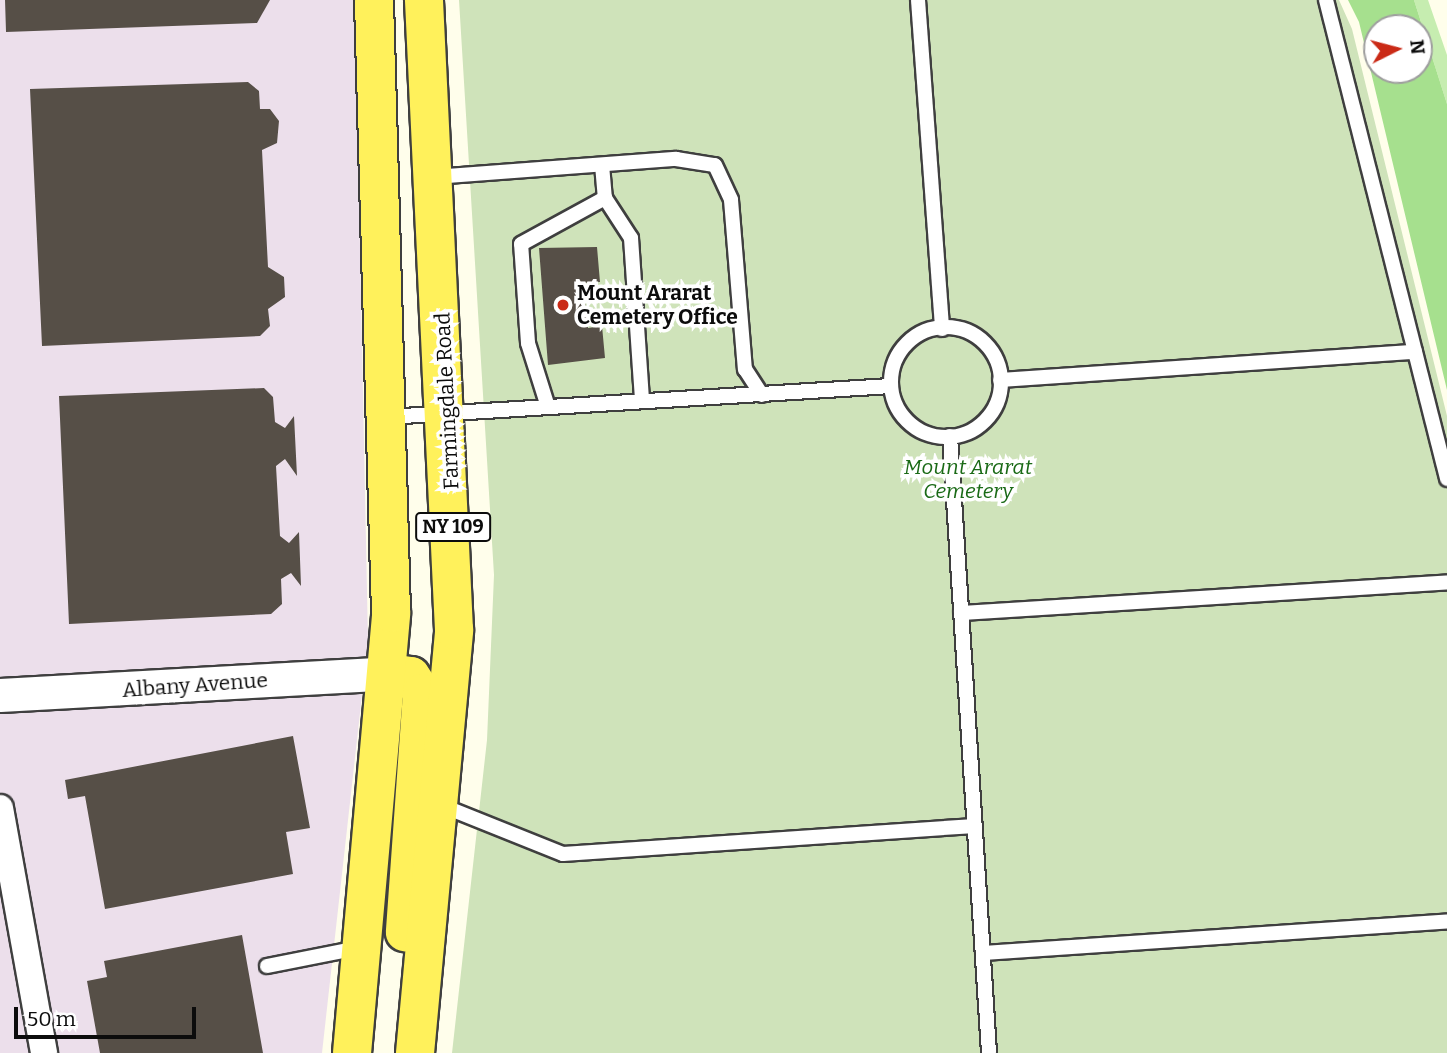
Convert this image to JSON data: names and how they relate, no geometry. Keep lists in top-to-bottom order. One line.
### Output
{"streets":{"main road":["Farmingdale Road","NY 109"],"street":["Albany Avenue"]},"crossings":[["NY 109","Albany Avenue"]],"parks":["Mount Ararat Cemetery"],"places":["Mount Ararat Cemetery Office"],"scale_bar":"50 m","north":"right"}
